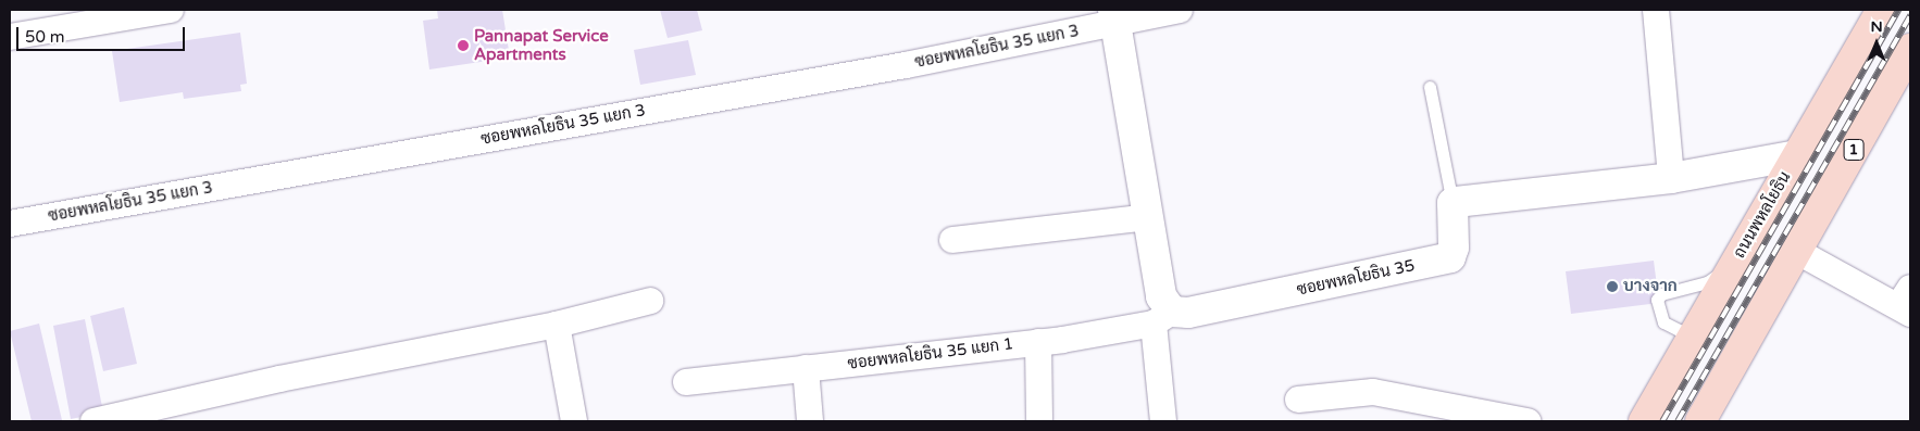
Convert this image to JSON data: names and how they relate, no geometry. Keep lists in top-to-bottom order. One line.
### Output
{"streets":{"main road":["1","ถนนพหลโยธิน"],"street":["ซอยพหลโยธิน 35 แยก 3","ซอยพหลโยธิน 35","ซอยพหลโยธิน 35 แยก 1"]},"crossings":[["ซอยพหลโยธิน 35","ซอยพหลโยธิน 35 แยก 1"]],"places":["Pannapat Service Apartments","บางจาก"],"scale_bar":"50 m","north":"top"}
